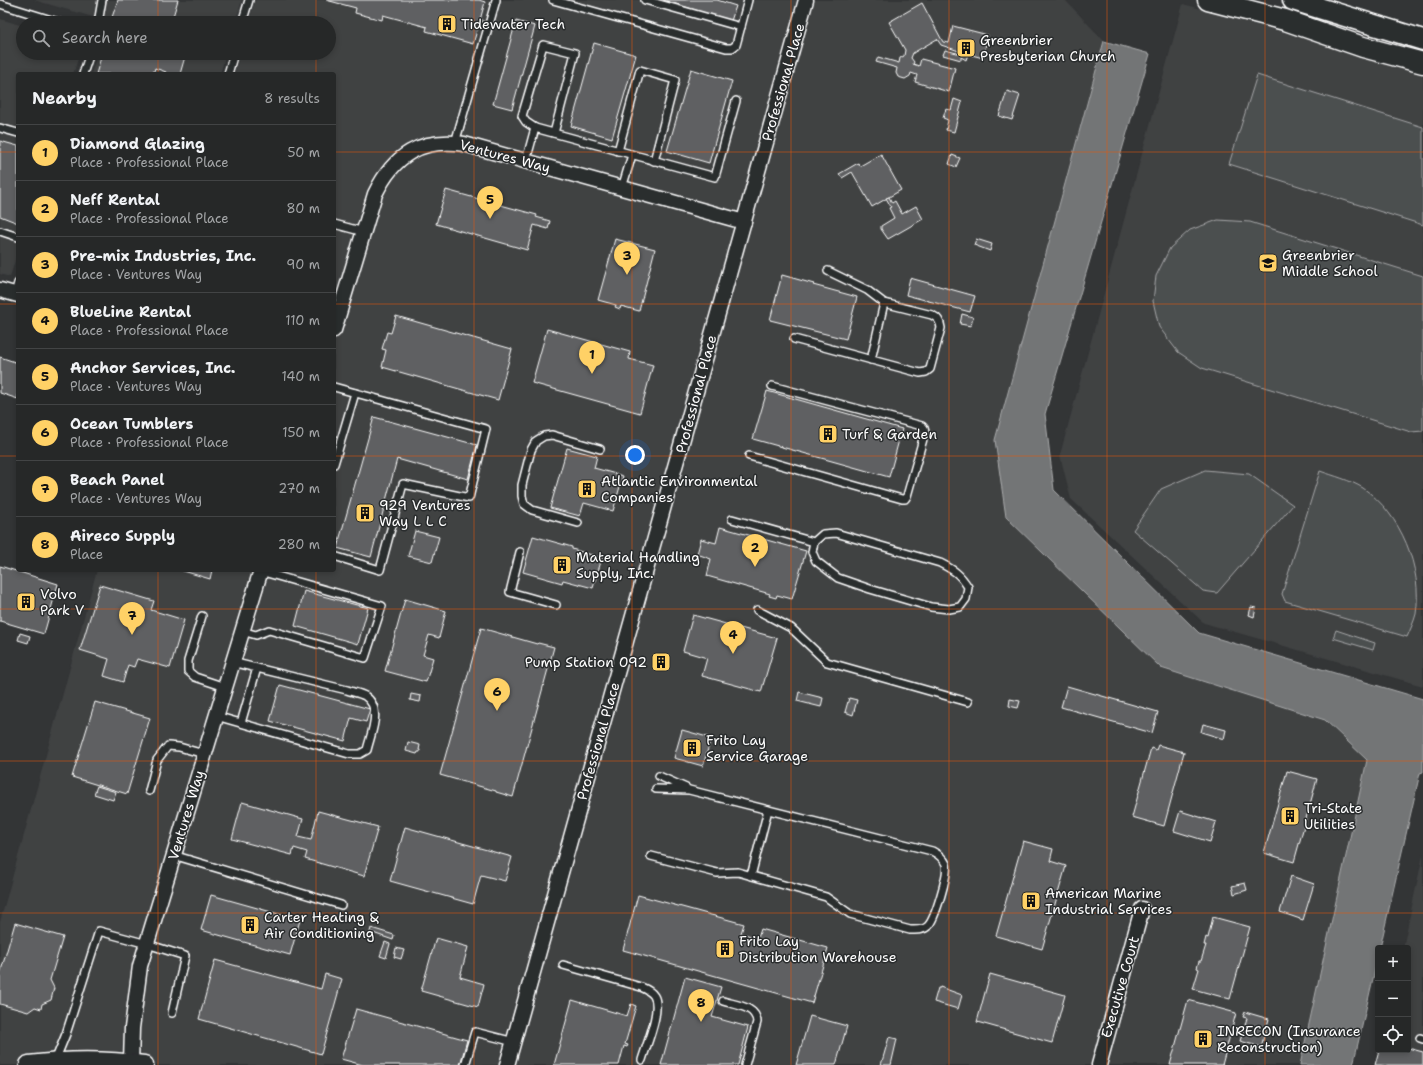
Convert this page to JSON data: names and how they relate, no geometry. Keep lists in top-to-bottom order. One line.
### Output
{"streets":{"street":["Professional Place","Ventures Way","Executive Court"]},"crossings":[["Professional Place","Ventures Way"]],"places":{"building":["Tidewater Tech","Greenbrier Presbyterian Church","Turf & Garden","Atlantic Environmental Companies","929 Ventures Way L L C","Material Handling Supply, Inc.","Volvo Park V","Pump Station 092","Frito Lay Service Garage","Tri-State Utilities","American Marine Industrial Services","Carter Heating & Air Conditioning","Frito Lay Distribution Warehouse","INRECON (Insurance Reconstruction)"],"school or university":["Greenbrier Middle School"]},"page":{"search":"Search here","heading":["Nearby","8 results"],"list":[{"mark":"1","name":"Diamond Glazing","note":"Place · Professional Place","value":"50 m"},{"mark":"2","name":"Neff Rental","note":"Place · Professional Place","value":"80 m"},{"mark":"3","name":"Pre-mix Industries, Inc.","note":"Place · Ventures Way","value":"90 m"},{"mark":"4","name":"BlueLine Rental","note":"Place · Professional Place","value":"110 m"},{"mark":"5","name":"Anchor Services, Inc.","note":"Place · Ventures Way","value":"140 m"},{"mark":"6","name":"Ocean Tumblers","note":"Place · Professional Place","value":"150 m"},{"mark":"7","name":"Beach Panel","note":"Place · Ventures Way","value":"270 m"},{"mark":"8","name":"Aireco Supply","note":"Place","value":"280 m"}],"pins":["5","3","1","2","7","4","6","8"],"map_buttons":["+","−"]}}
